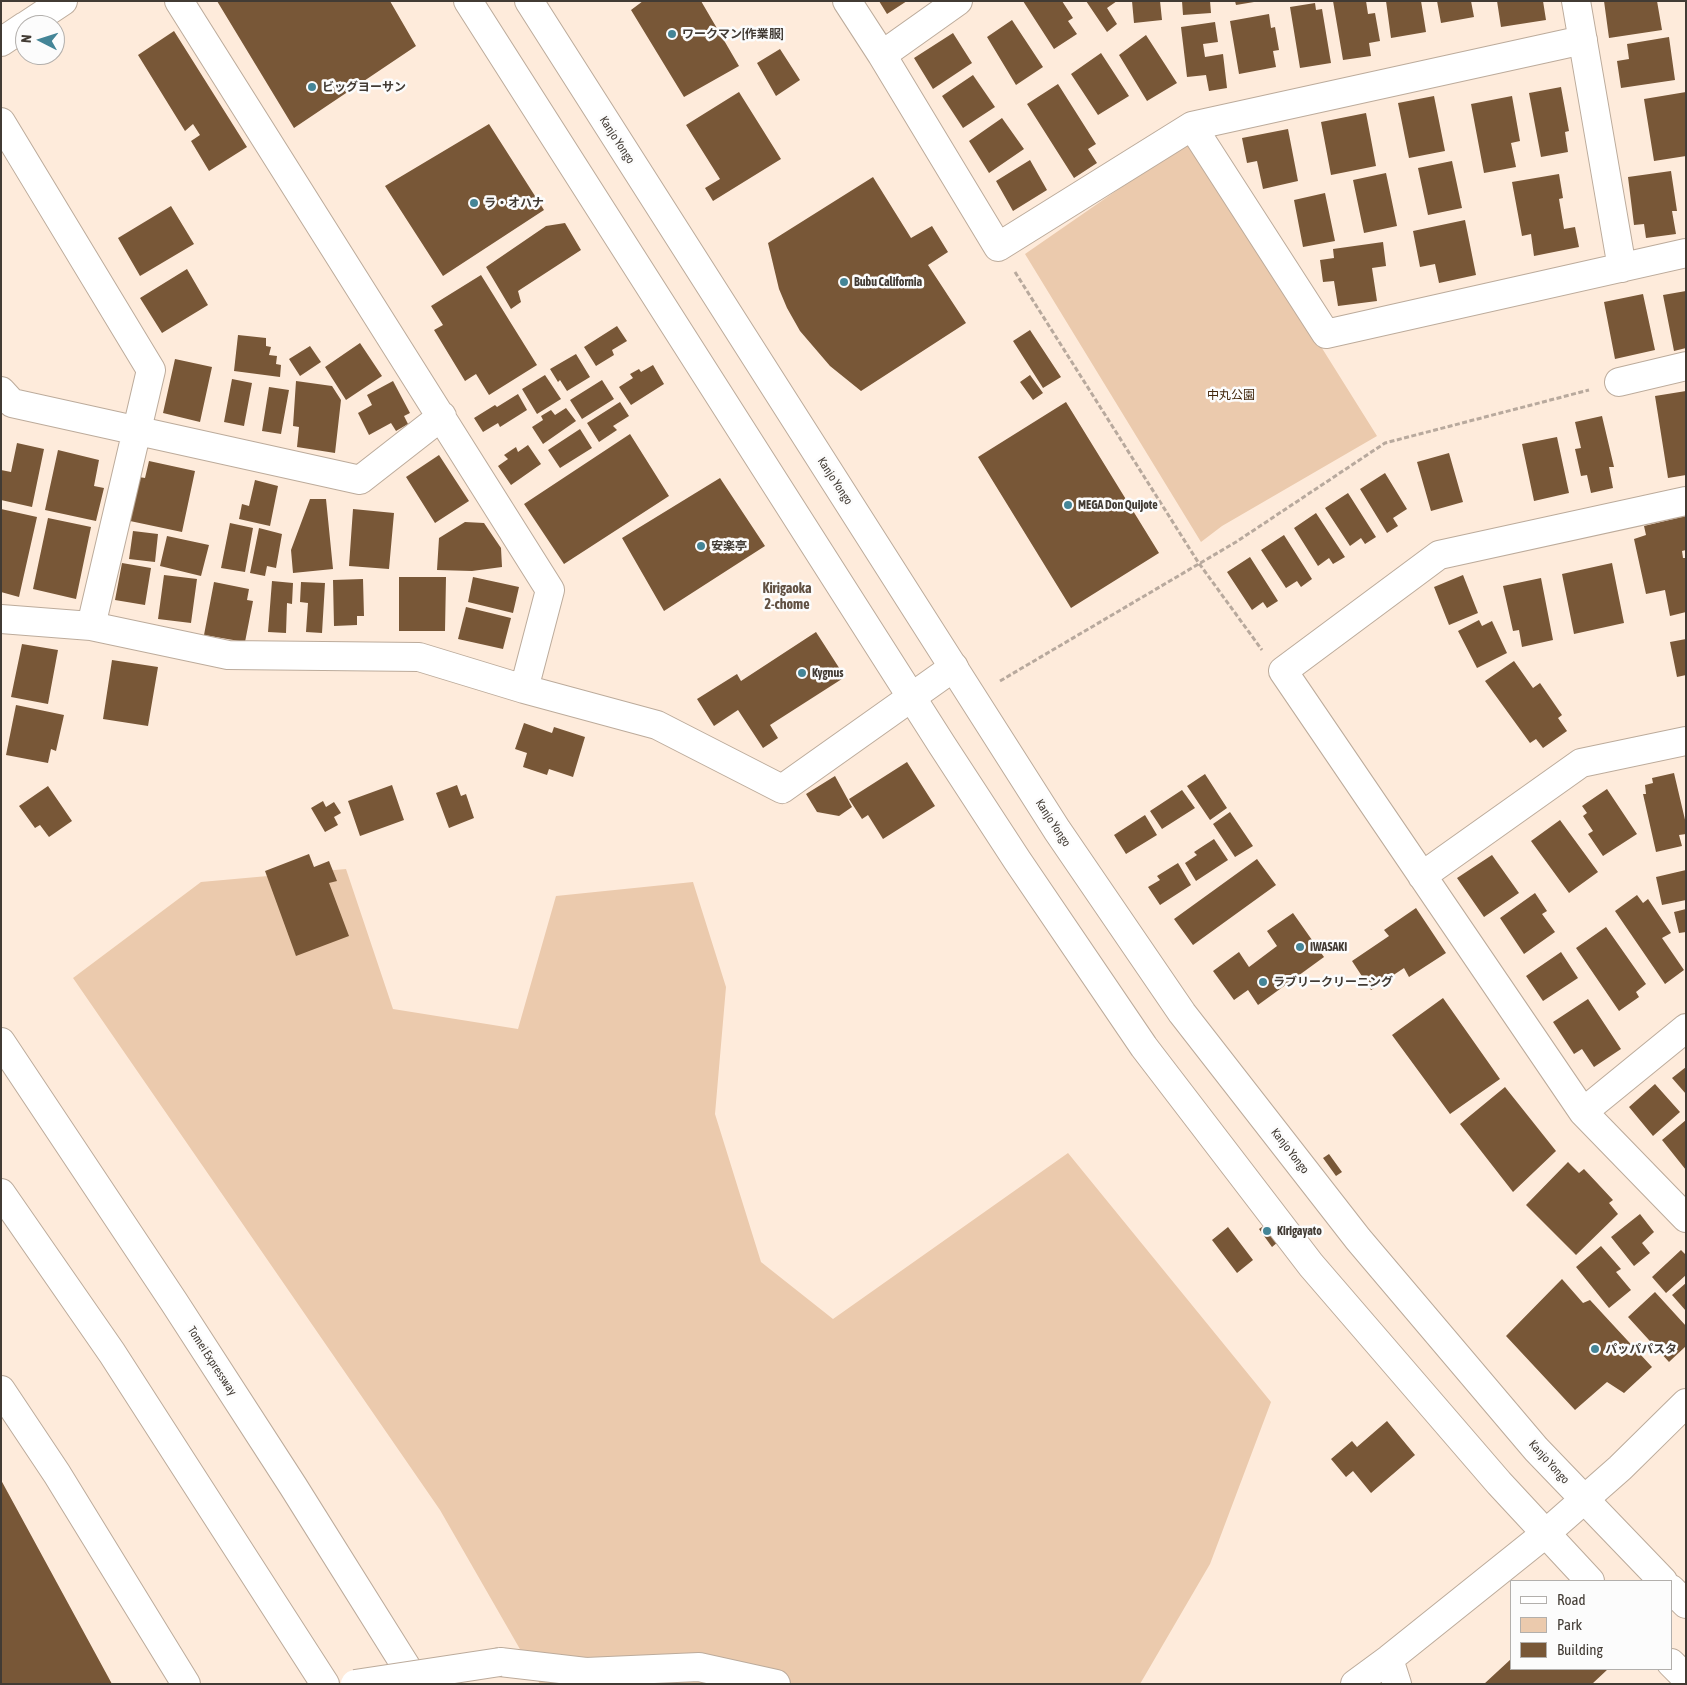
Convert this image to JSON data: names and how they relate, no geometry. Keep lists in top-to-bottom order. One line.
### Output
{"streets":{"main road":["Kanjo Yongo","Tomei Expressway"]},"districts":["Kirigaoka 2-chome"],"parks":["中丸公園"],"places":["ワークマン[作業服]","ビッグヨーサン","ラ・オハナ","Bubu California","MEGA Don Quijote","安楽亭","Kygnus","IWASAKI","ラブリークリーニング","Kirigayato","パッパパスタ"],"legend":["Road","Park","Building"],"north":"left"}
